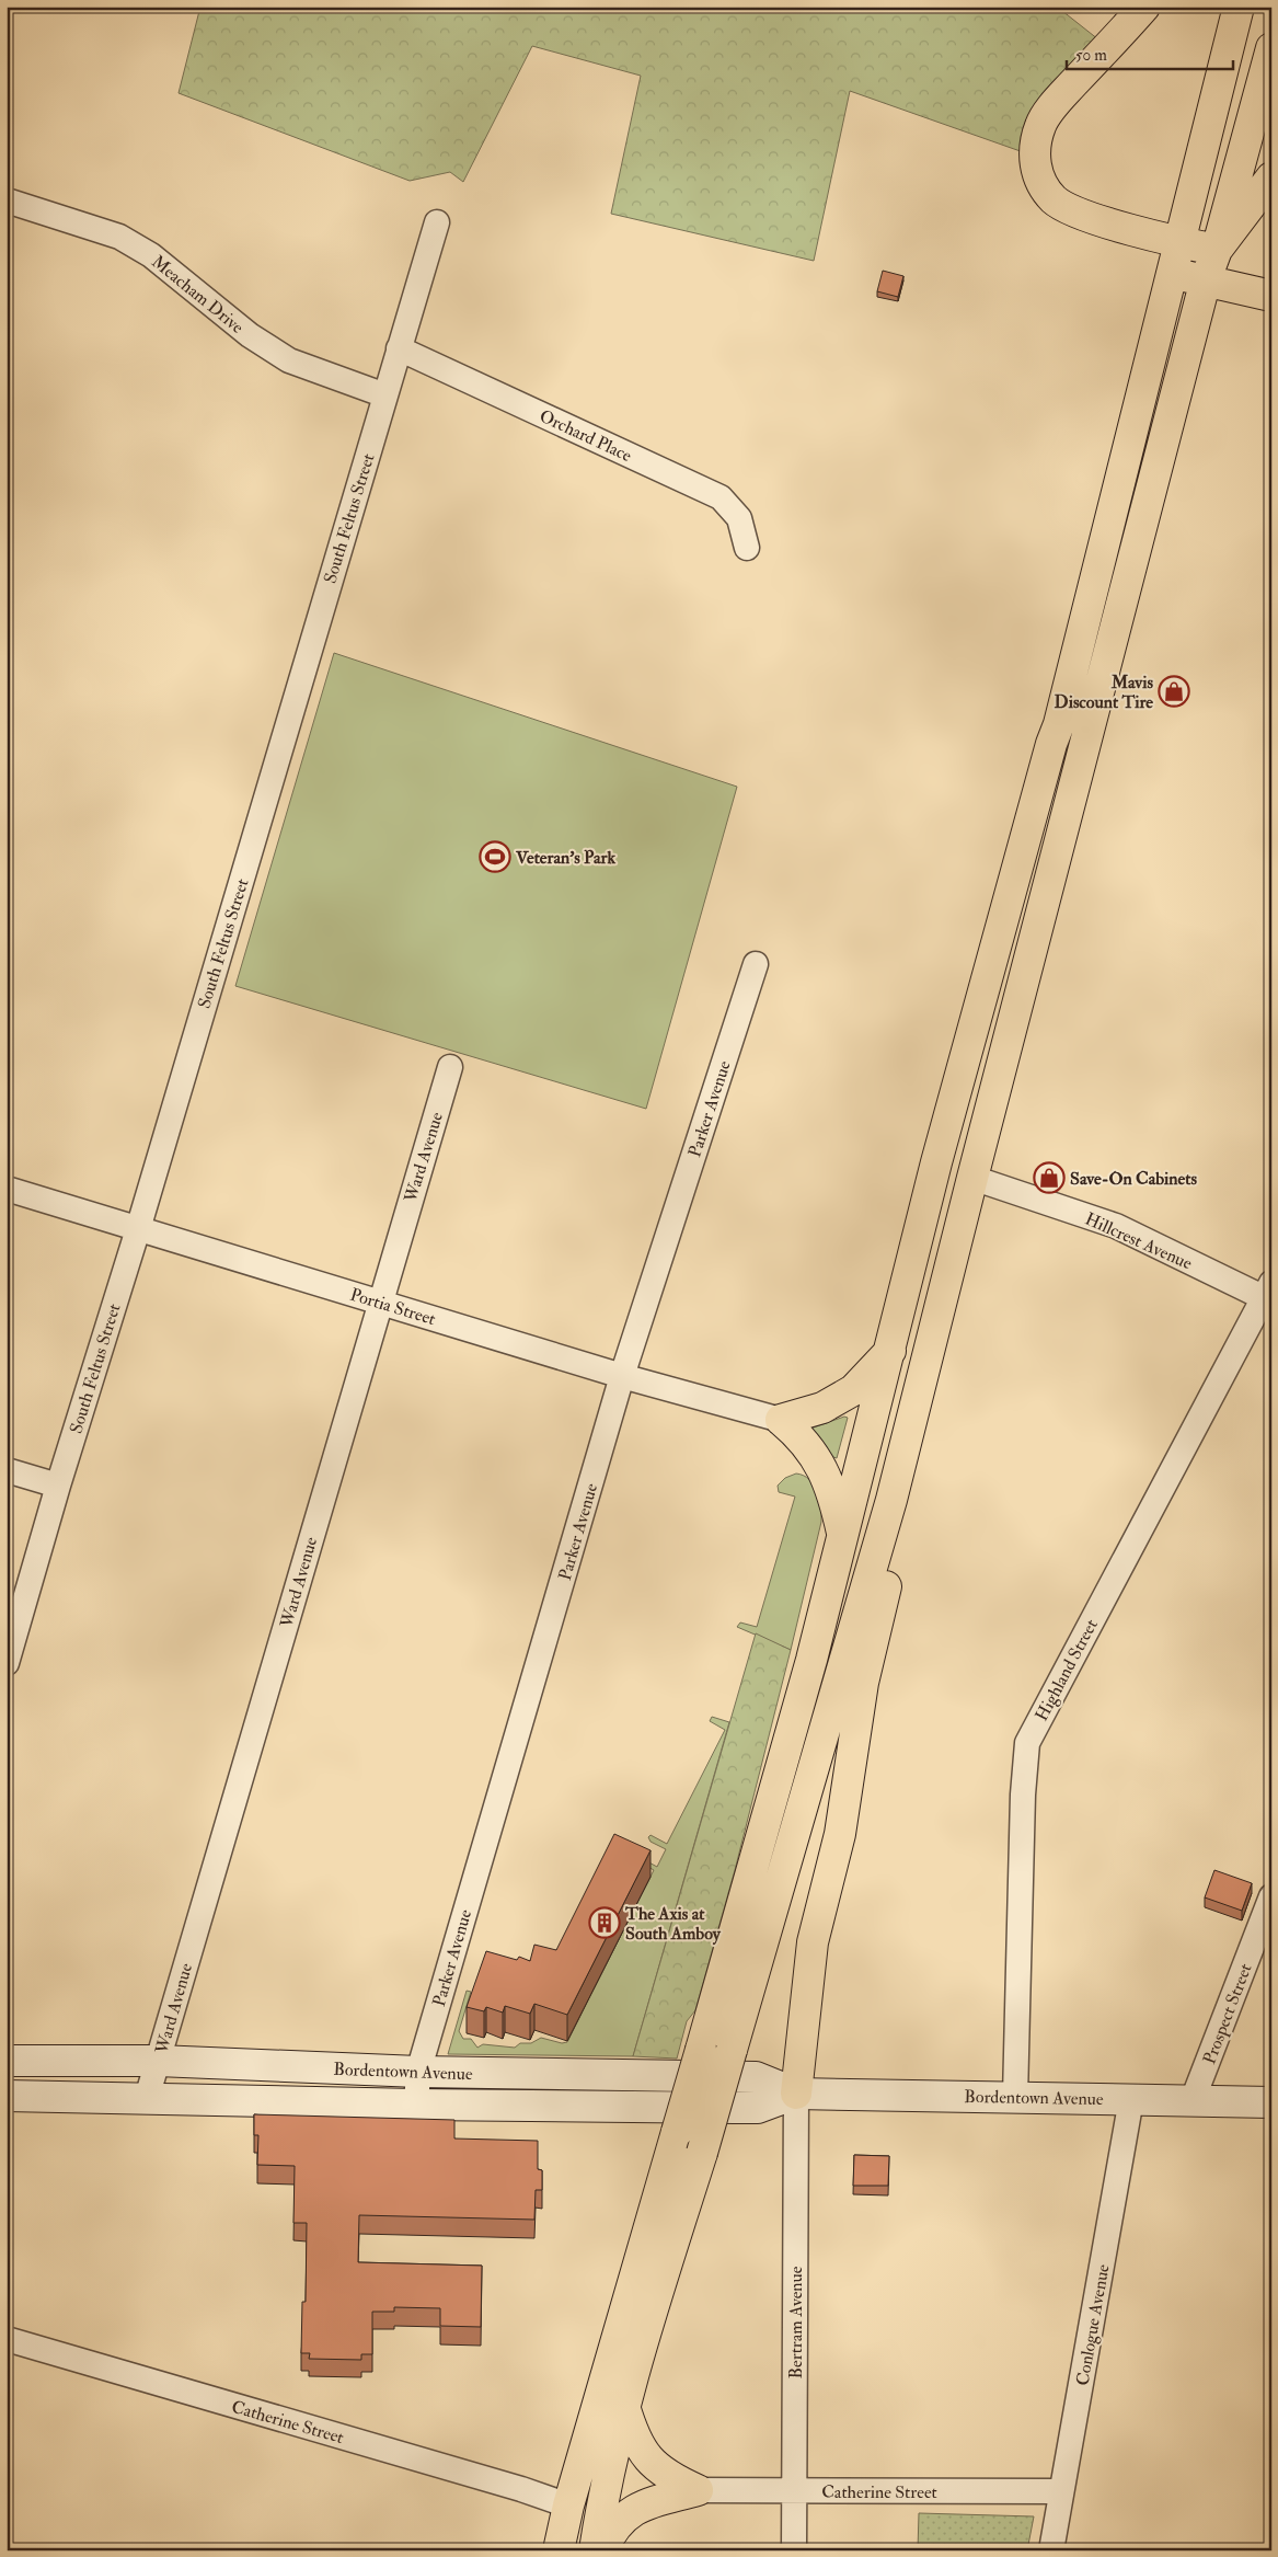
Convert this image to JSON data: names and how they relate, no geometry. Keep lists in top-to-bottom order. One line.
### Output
{"streets":{"street":["Meacham Drive","Orchard Place","South Feltus Street","Parker Avenue","Ward Avenue","Hillcrest Avenue","Portia Street","Highland Street","Prospect Street","Bordentown Avenue","Bertram Avenue","Conlogue Avenue","Catherine Street"]},"crossings":[["Meacham Drive","South Feltus Street"],["Orchard Place","South Feltus Street"],["South Feltus Street","Portia Street"],["Parker Avenue","Portia Street"],["Parker Avenue","Bordentown Avenue"],["Ward Avenue","Portia Street"],["Ward Avenue","Bordentown Avenue"],["Hillcrest Avenue","Highland Street"],["Highland Street","Bordentown Avenue"],["Prospect Street","Bordentown Avenue"],["Bordentown Avenue","Bertram Avenue"],["Bordentown Avenue","Conlogue Avenue"],["Bertram Avenue","Catherine Street"],["Conlogue Avenue","Catherine Street"]],"places":{"shop":["Mavis Discount Tire","Save-On Cabinets"],"sports":["Veteran's Park"],"building":["The Axis at South Amboy"]},"scale_bar":"50 m"}
